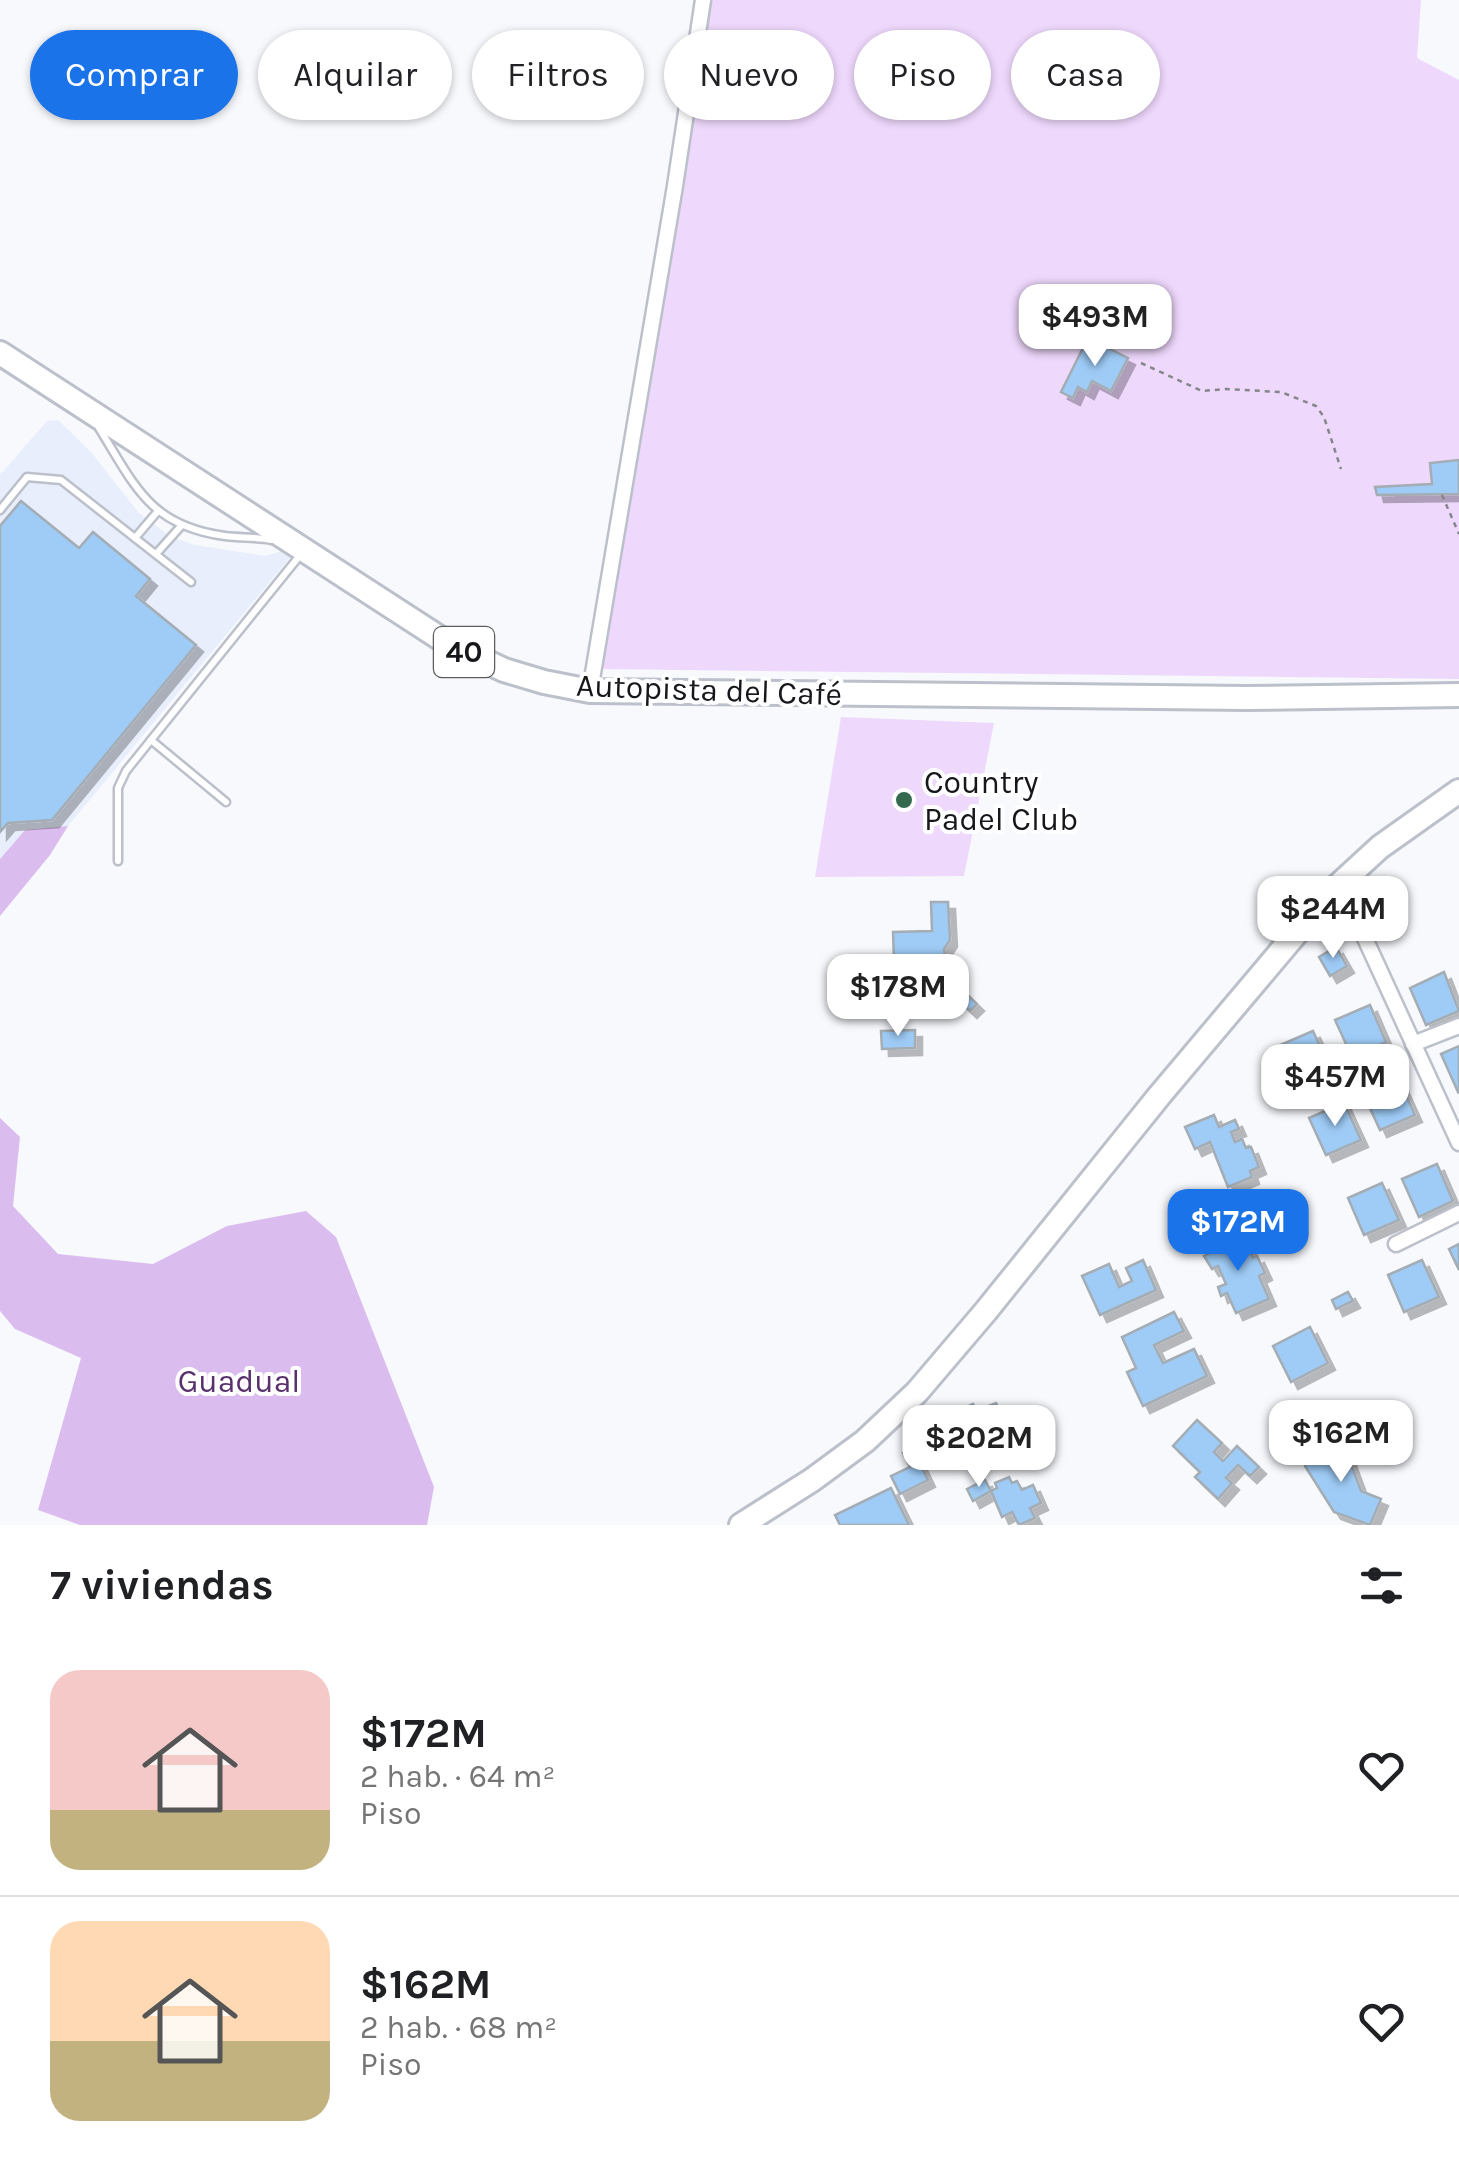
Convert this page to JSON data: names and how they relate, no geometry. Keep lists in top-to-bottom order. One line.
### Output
{"streets":{"main road":["40","Autopista del Café"]},"parks":["Guadual"],"places":["Country Padel Club"],"page":{"chip":["Comprar","Alquilar","Filtros","Nuevo","Piso","Casa"],"price":["$493M","$244M","$178M","$457M","$172M","$162M","$202M"],"heading":"7 viviendas","list":[{"name":"$172M","note":"2 hab. · 64 m² · Piso"},{"name":"$162M","note":"2 hab. · 68 m² · Piso"}]}}
